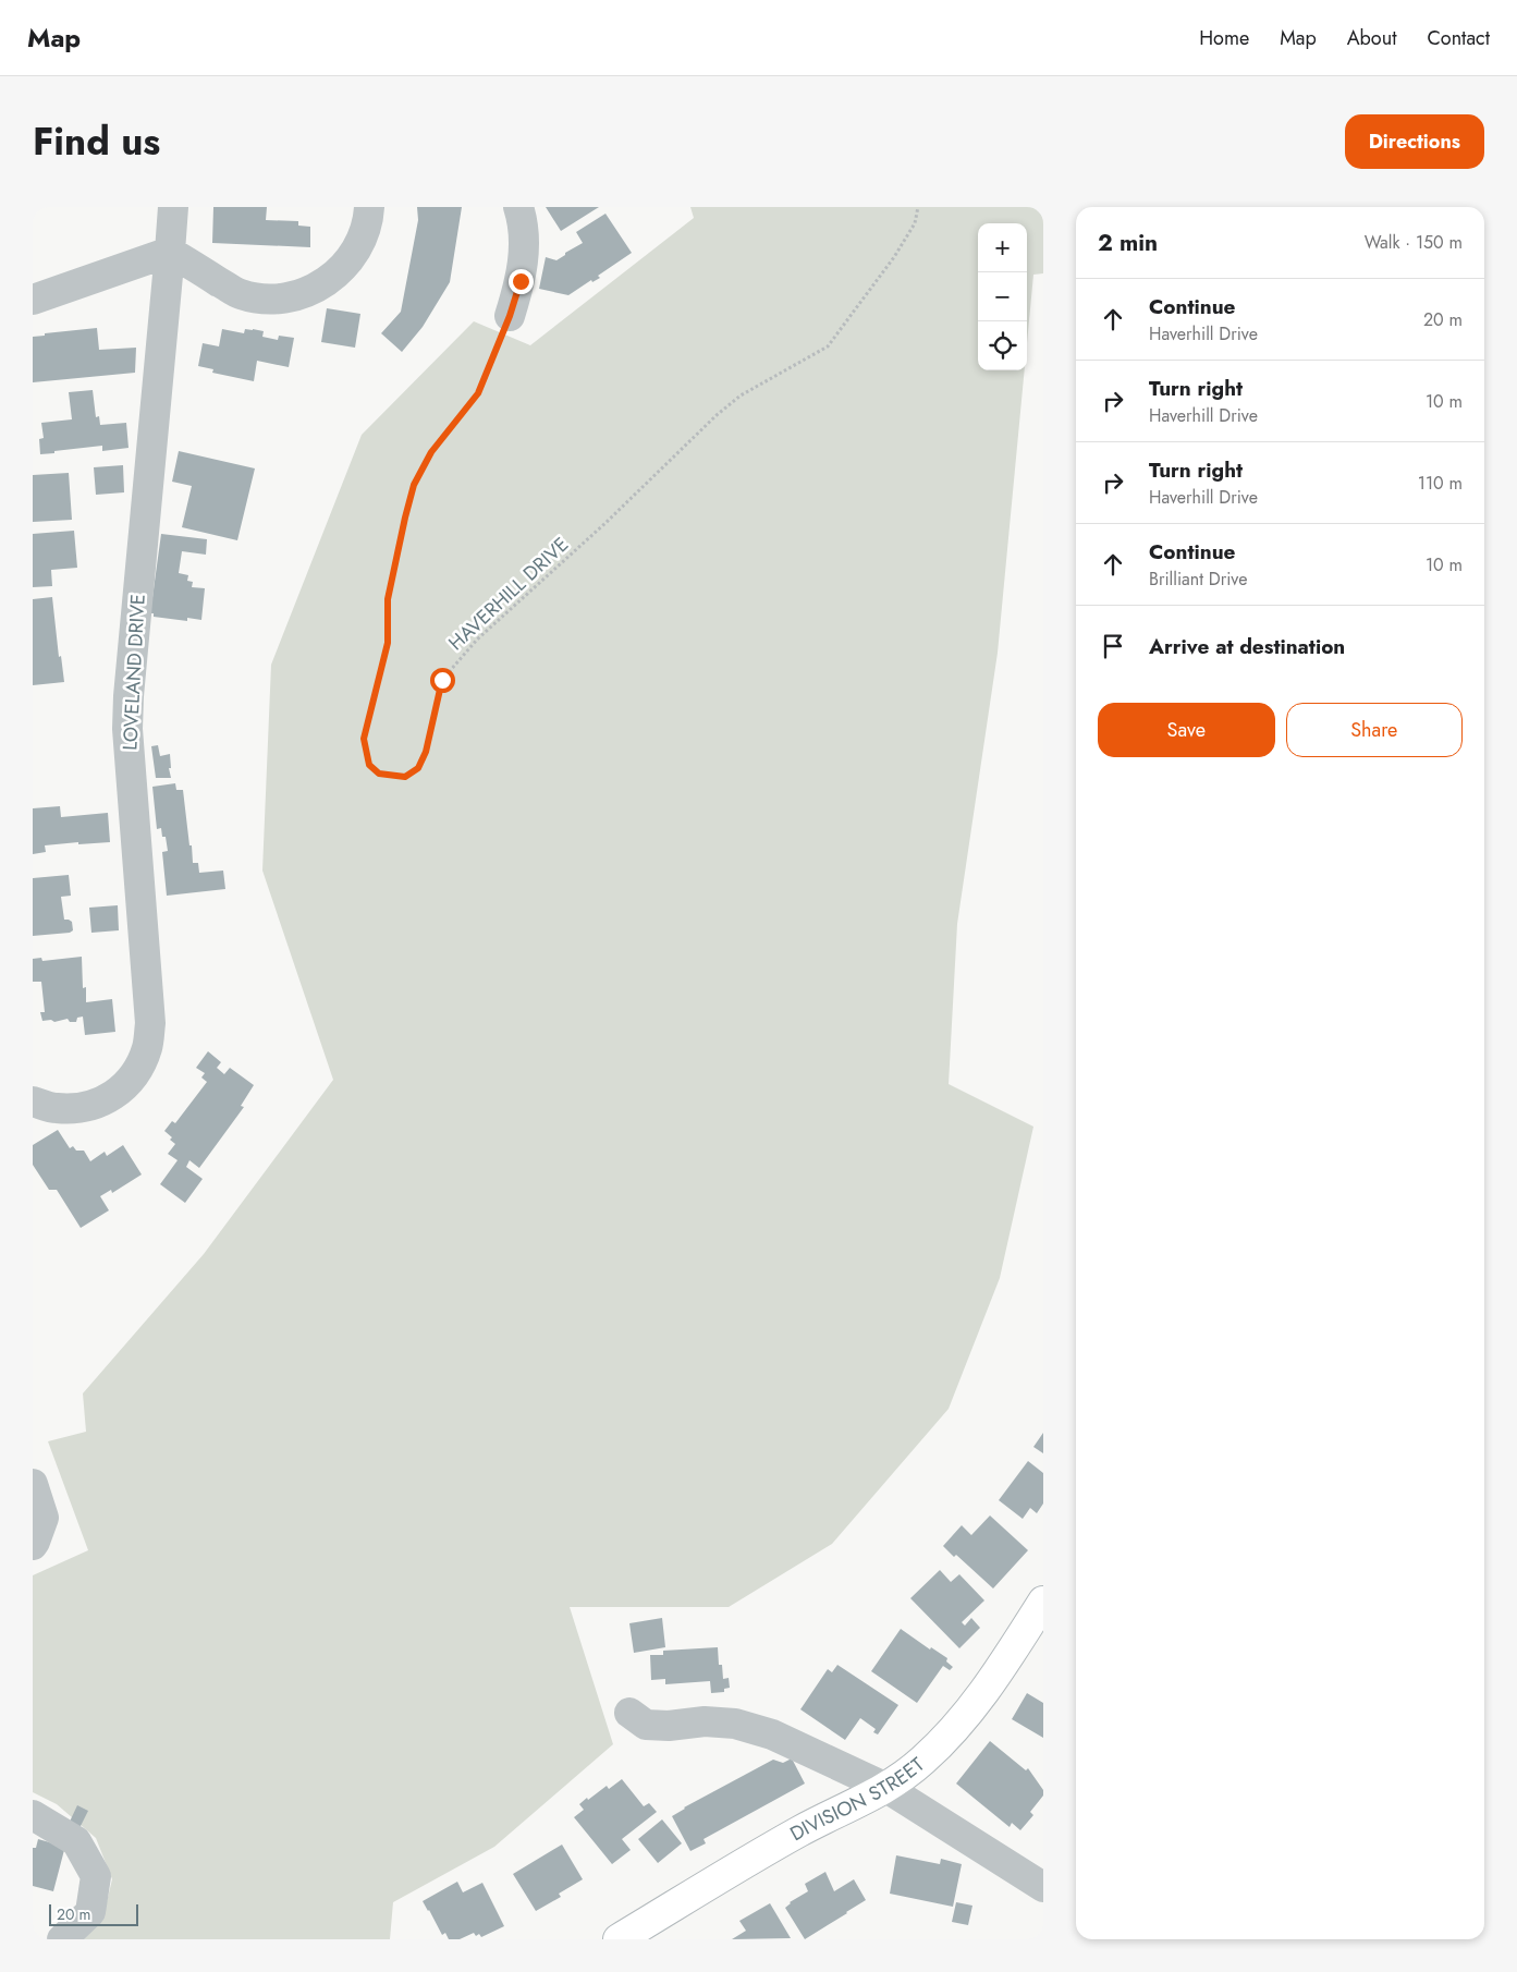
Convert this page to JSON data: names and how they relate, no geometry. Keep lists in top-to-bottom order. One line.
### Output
{"streets":{"street":["LOVELAND DRIVE","DIVISION STREET"],"path":["HAVERHILL DRIVE"]},"scale_bar":"20 m","page":{"header":"Map","nav":["Home","Map","About","Contact"],"title":"Find us","buttons":["Directions",["Save","Share"]],"heading":["2 min","Walk · 150 m"],"map_buttons":["+","−"],"list":[["Continue","Haverhill Drive","20 m"],["Turn right","Haverhill Drive","10 m"],["Turn right","Haverhill Drive","110 m"],["Continue","Brilliant Drive","10 m"],"Arrive at destination"],"scale":"20 m"}}
